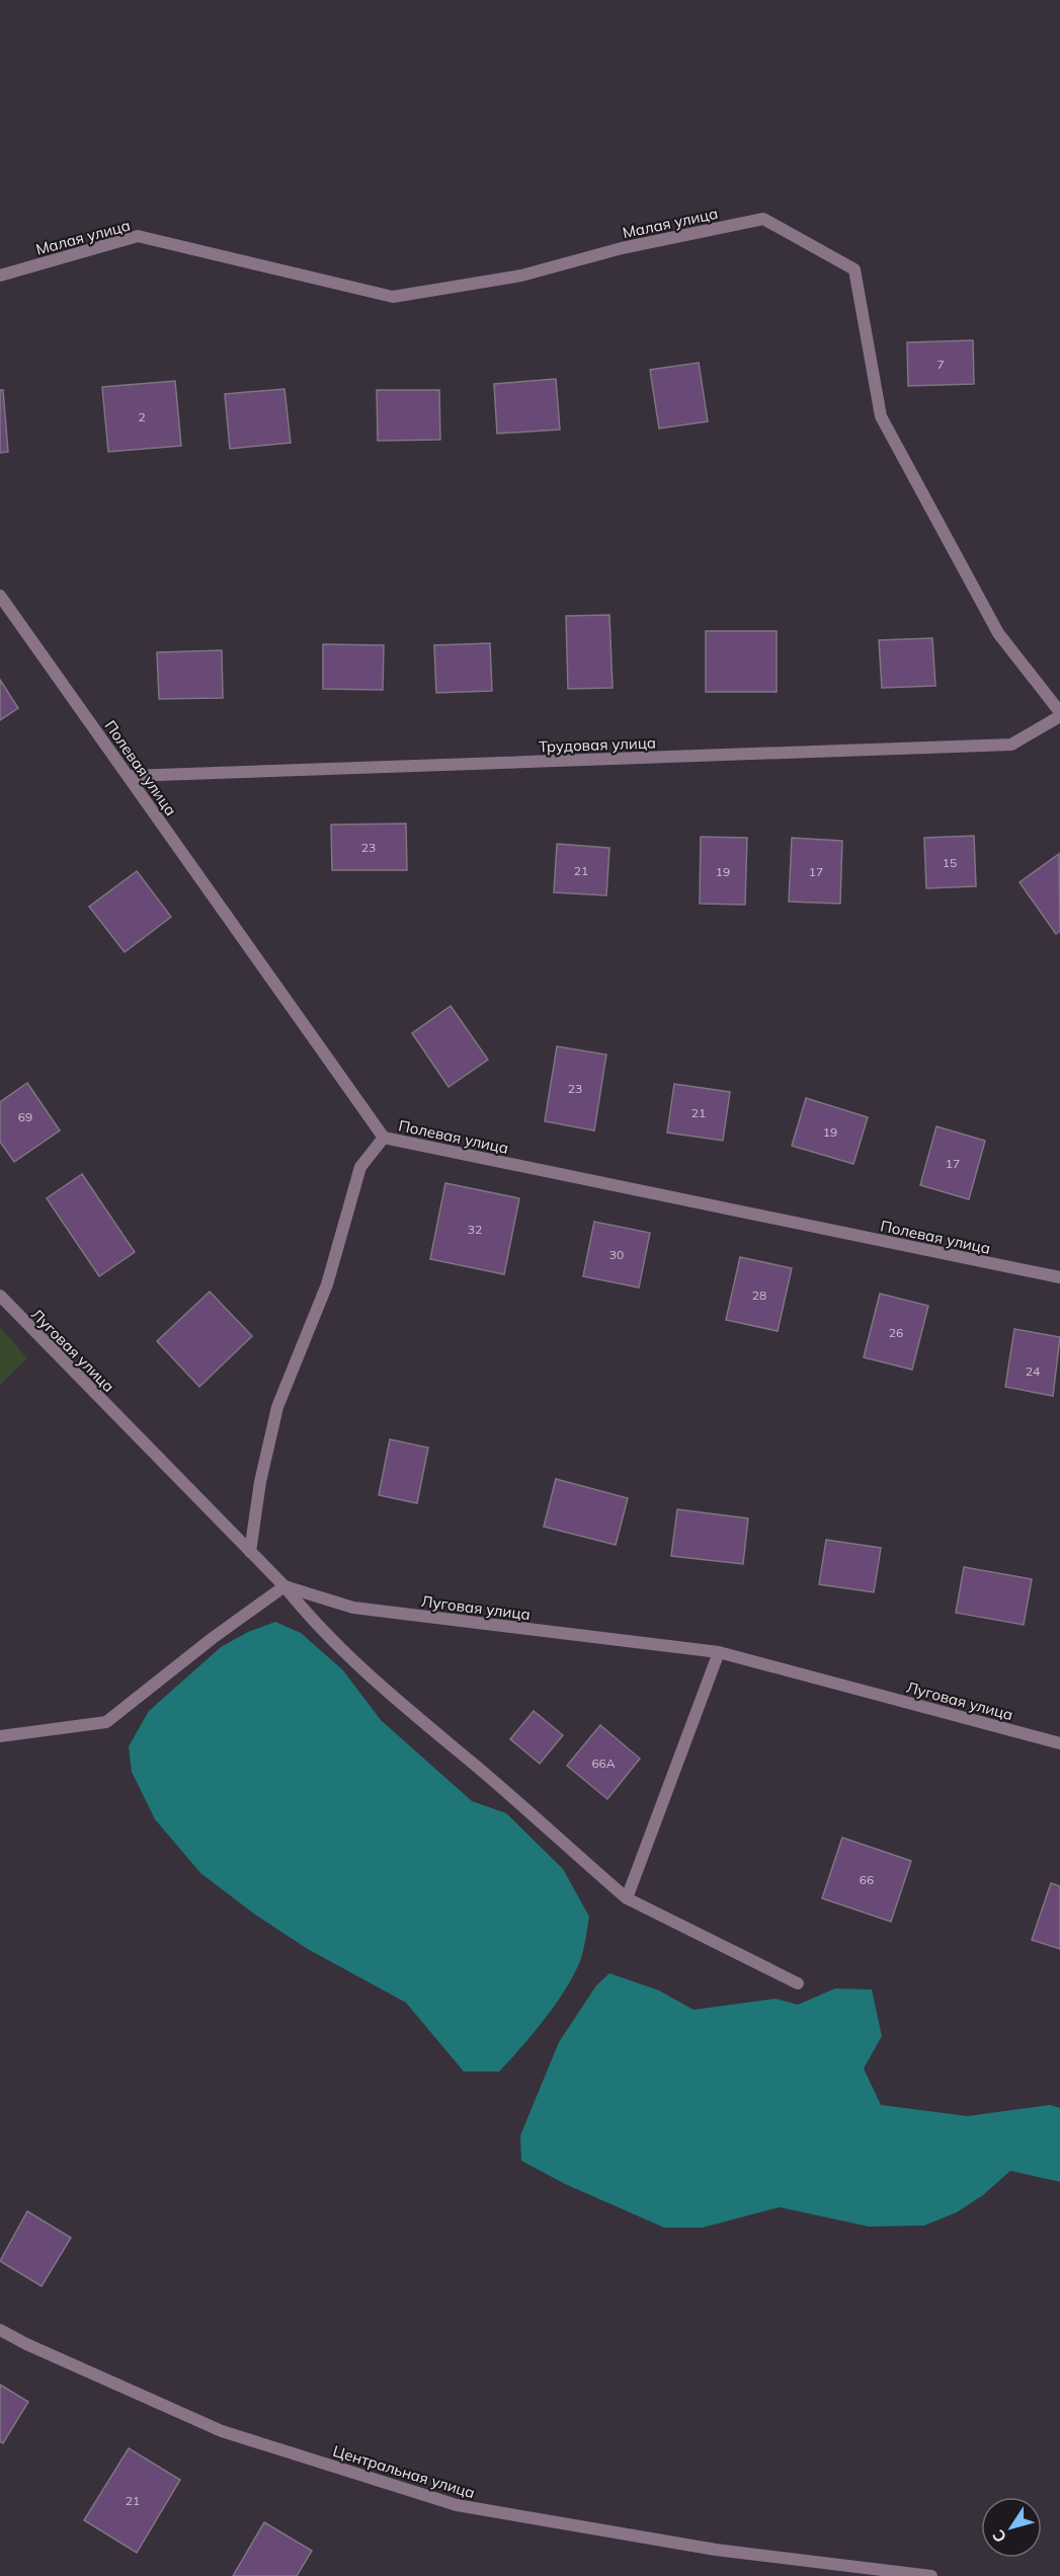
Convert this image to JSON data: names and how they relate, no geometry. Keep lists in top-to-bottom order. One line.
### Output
{"streets":{"street":["Малая улица","Трудовая улица","Полевая улица","Луговая улица","Центральная улица"]},"crossings":[["Малая улица","Трудовая улица"],["Трудовая улица","Полевая улица"]],"house_numbers":["7","2","23","15","21","19","17","23","21","69","19","17","32","30","28","26","24","66А","66","21"],"north":"bottom left"}
